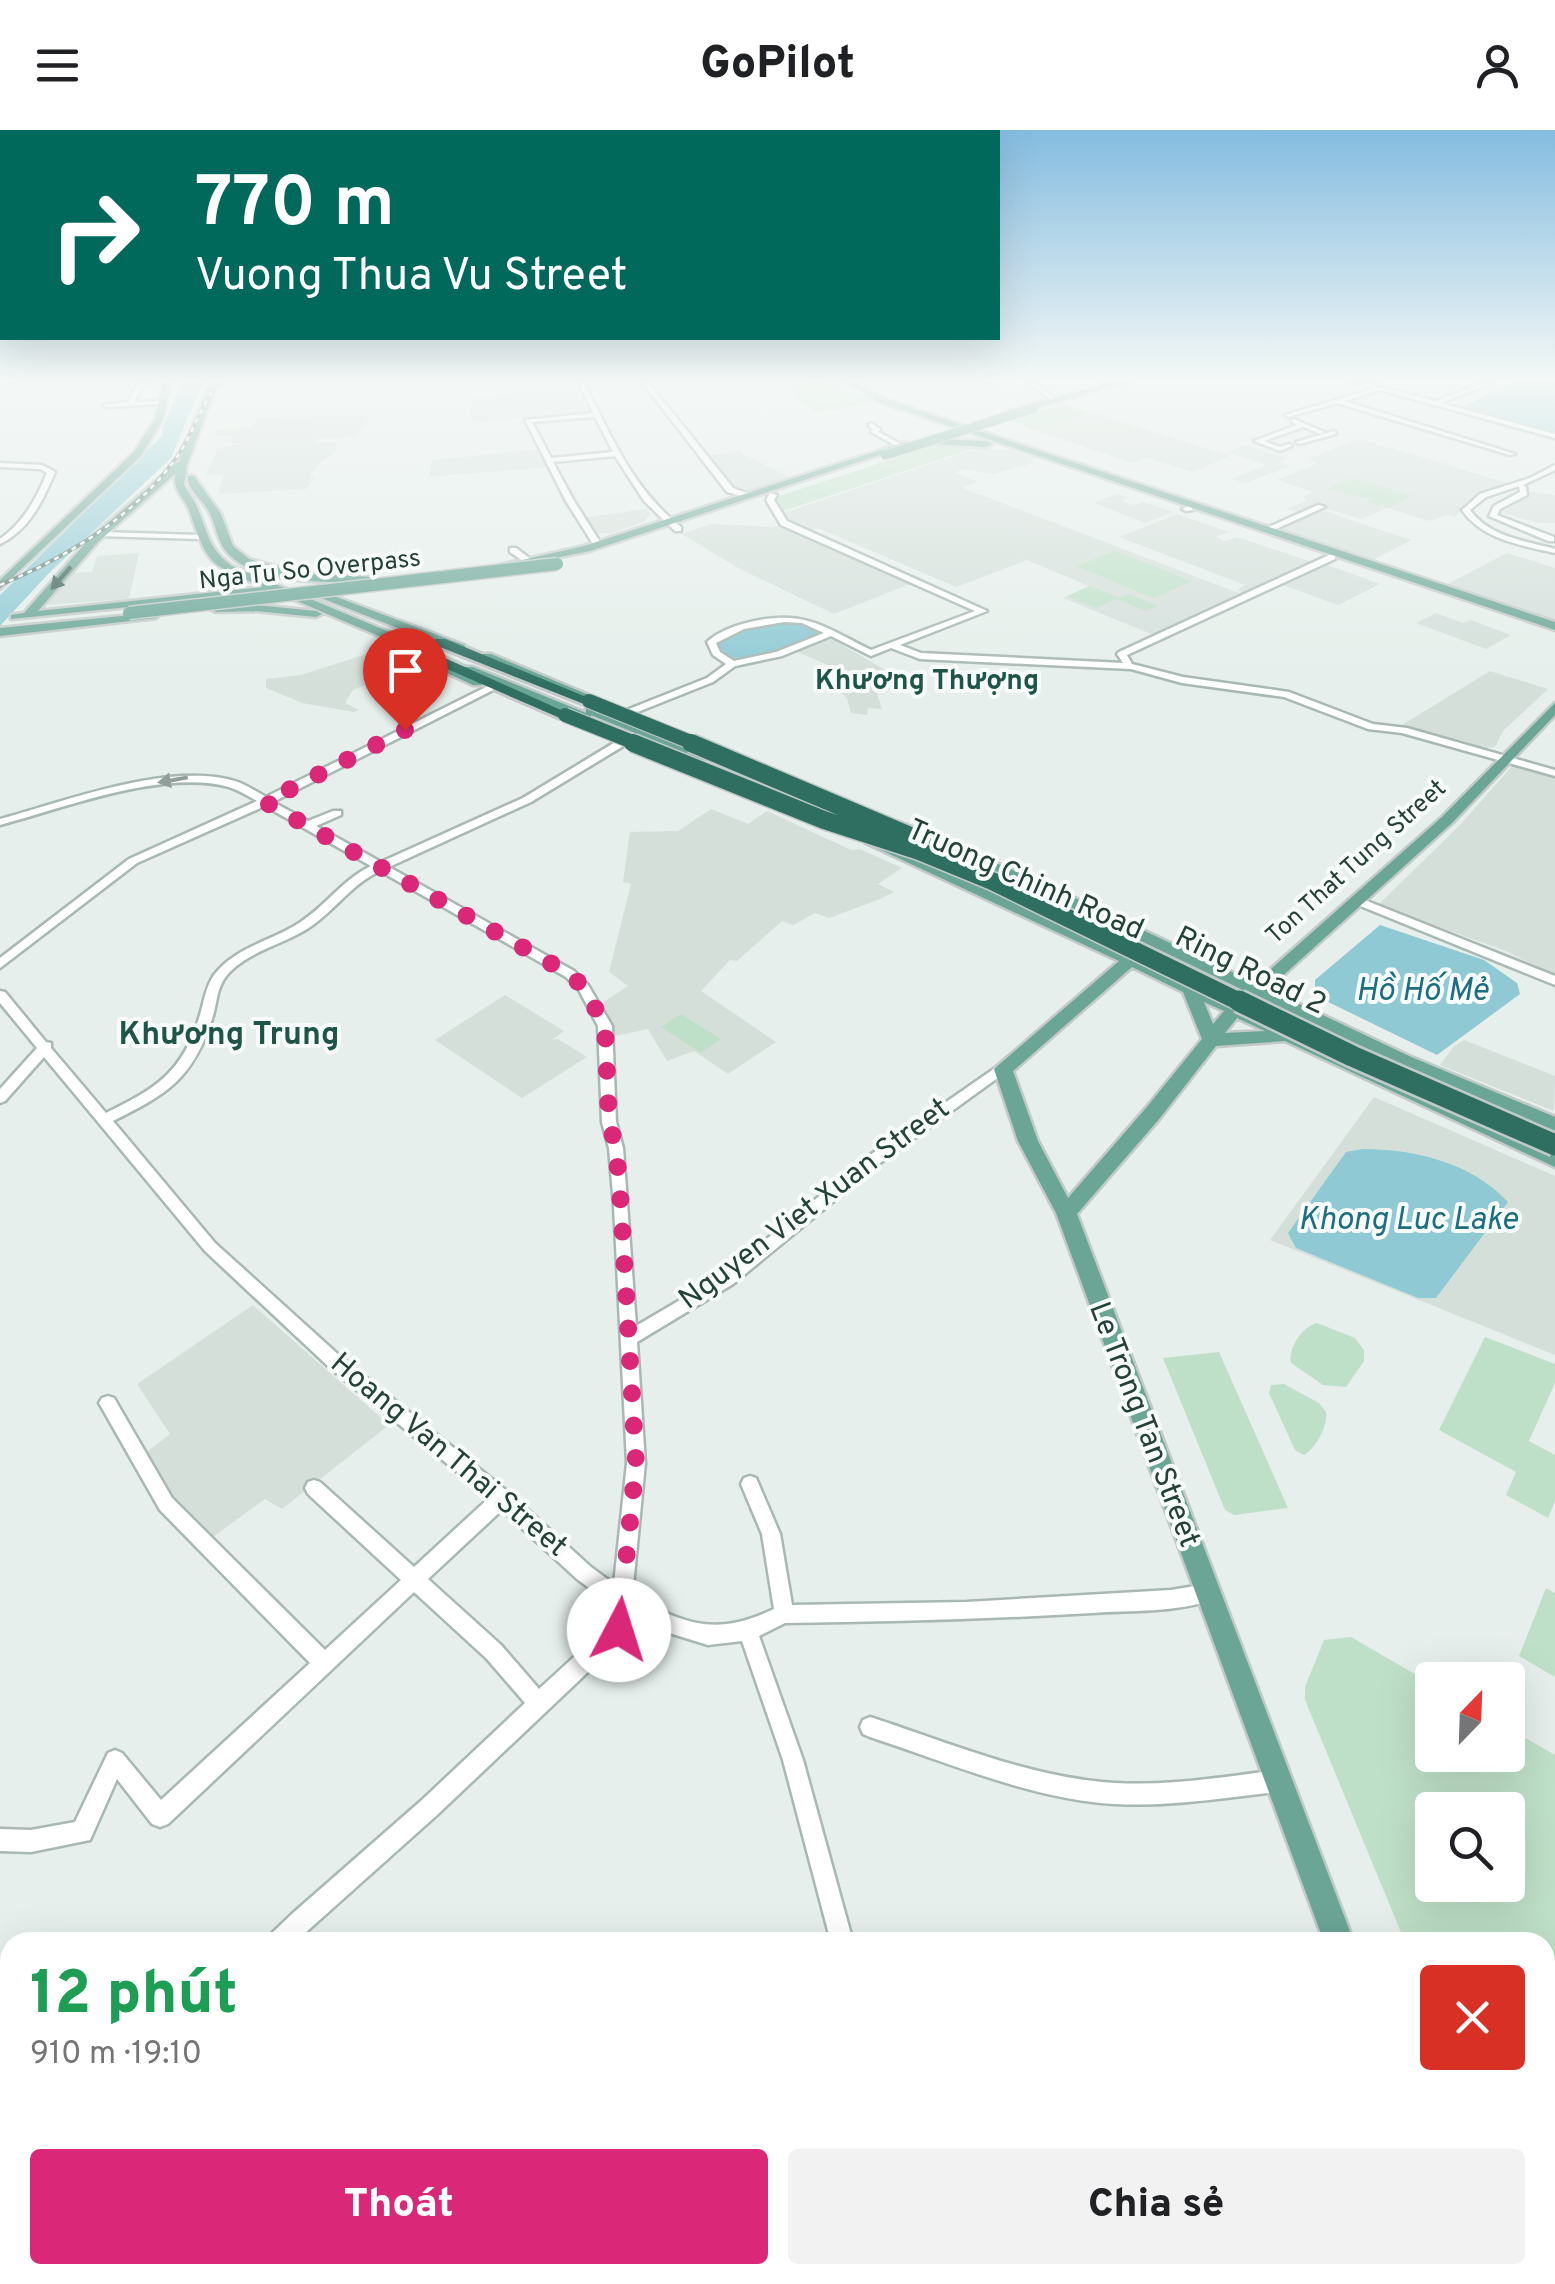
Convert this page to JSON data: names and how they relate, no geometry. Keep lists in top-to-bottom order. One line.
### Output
{"streets":{"highway":["Ring Road 2"],"main road":["Nga Tu So Overpass","Ton That Tung Street","Truong Chinh Road","Le Trong Tan Street"],"street":["Nguyen Viet Xuan Street","Hoang Van Thai Street"]},"crossings":[["Ton That Tung Street","Truong Chinh Road"],["Nguyen Viet Xuan Street","Le Trong Tan Street"],["Le Trong Tan Street","Hoang Van Thai Street"]],"districts":["Khương Thượng","Khương Trung"],"water":["Hồ Hố Mẻ","Khong Luc Lake"],"north":"top right","page":{"header":"GoPilot","turn":["770 m","Vuong Thua Vu Street"],"heading":["12 phút","910 m · 19:10"],"buttons":["Thoát","Chia sẻ"]}}
